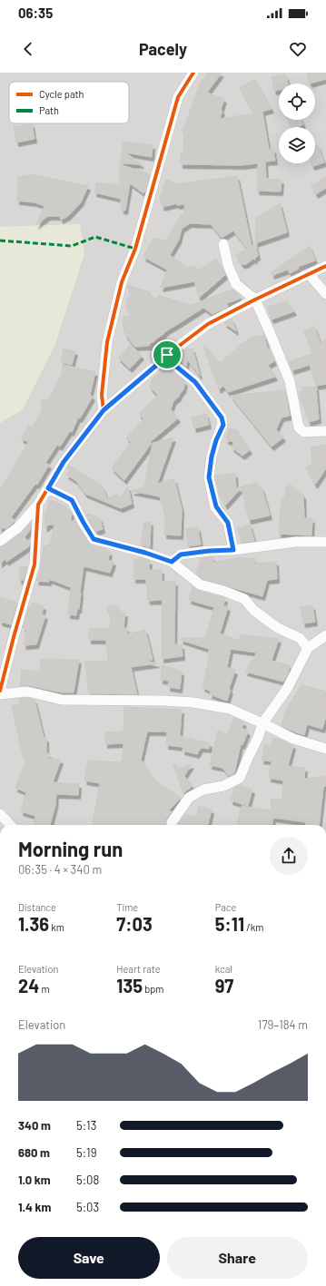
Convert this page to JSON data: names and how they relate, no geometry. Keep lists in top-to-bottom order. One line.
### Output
{"legend":["Cycle path","Path"],"page":{"status":"06:35","header":"Pacely","heading":["Morning run","06:35 · 4 × 340 m"],"stats":[["Distance","1.36 km"],["Time","7:03"],["Pace","5:11 /km"],["Elevation","24 m"],["Heart rate","135 bpm"],["kcal","97"]],"chart":["Elevation","179–184 m"],"list":[{"name":"340 m","note":"5:13"},{"name":"680 m","note":"5:19"},{"name":"1.0 km","note":"5:08"},{"name":"1.4 km","note":"5:03"}],"buttons":["Save","Share"]}}
